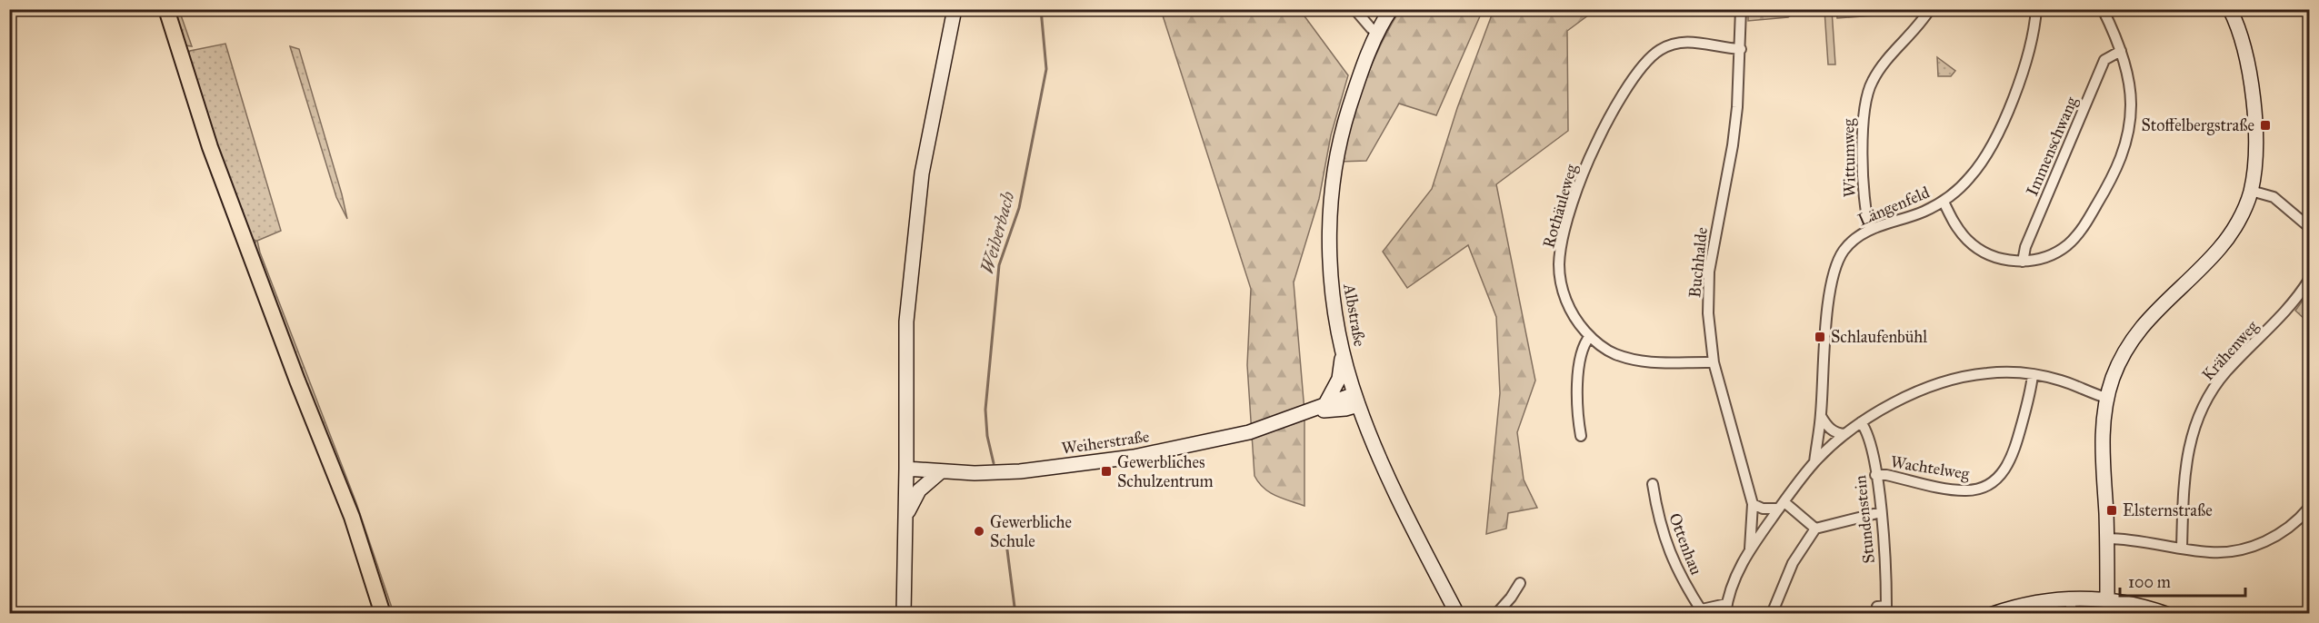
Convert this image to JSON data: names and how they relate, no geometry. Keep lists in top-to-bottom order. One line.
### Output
{"streets":{"street":["Immenschwang","Wittumweg","Rothäuleweg","Längenfeld","Buchhalde","Albstraße","Krähenweg","Weiherstraße","Wachtelweg","Stundenstein","Ottenhau"]},"crossings":[["Wittumweg","Längenfeld"],["Rothäuleweg","Buchhalde"],["Albstraße","Weiherstraße"],["Wachtelweg","Stundenstein"]],"water":["Weiherbach"],"places":{"transit":["Stoffelbergstraße","Schlaufenbühl","Gewerbliches Schulzentrum","Elsternstraße"],"other":["Gewerbliche Schule"]},"scale_bar":"100 m"}
